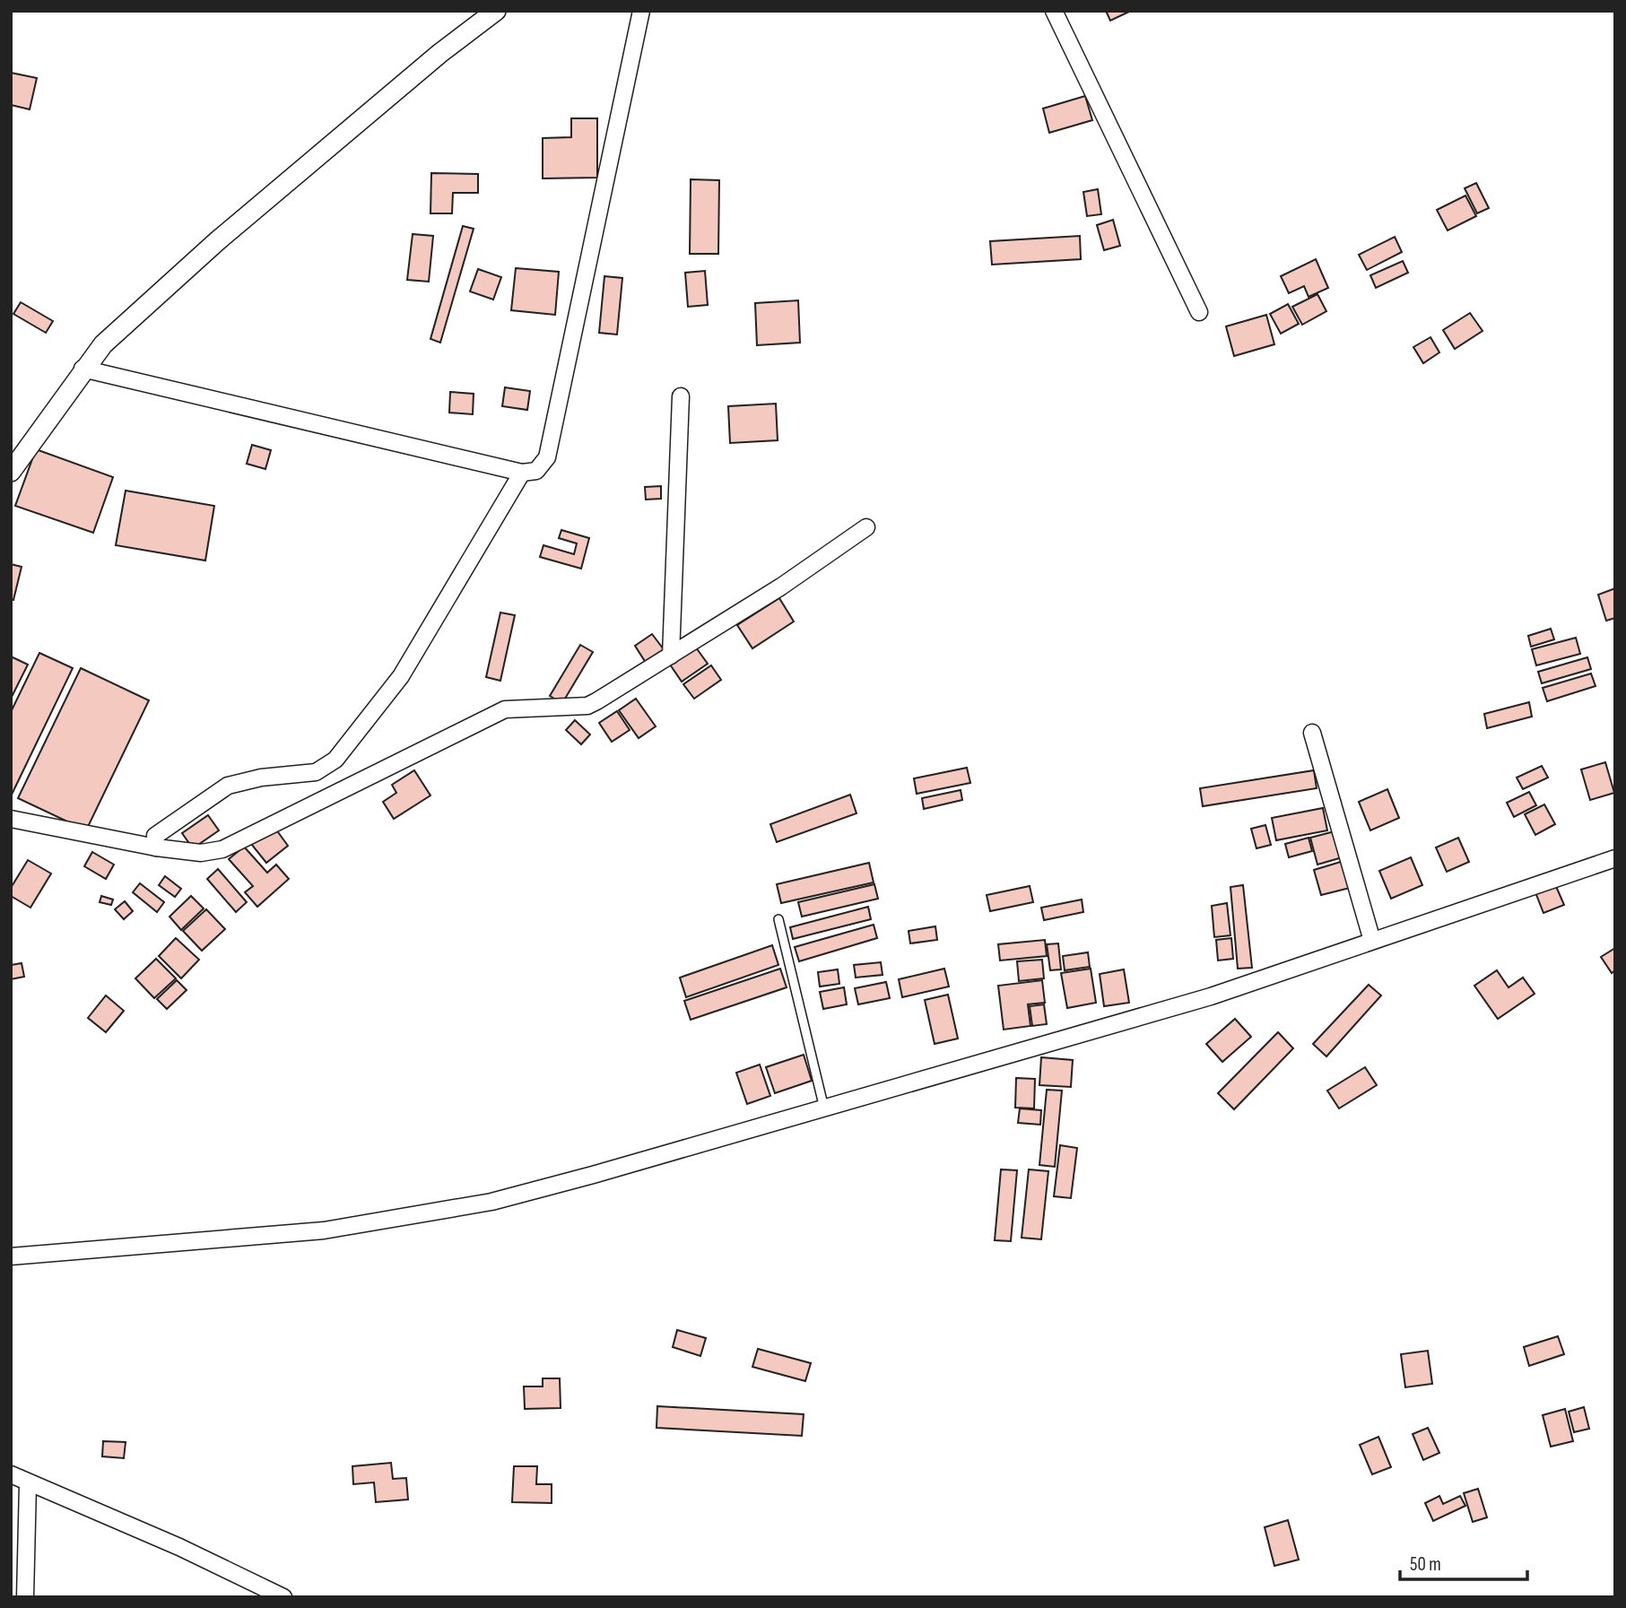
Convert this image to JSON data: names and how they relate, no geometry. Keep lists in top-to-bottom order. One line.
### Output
{"scale_bar":"50 m"}
